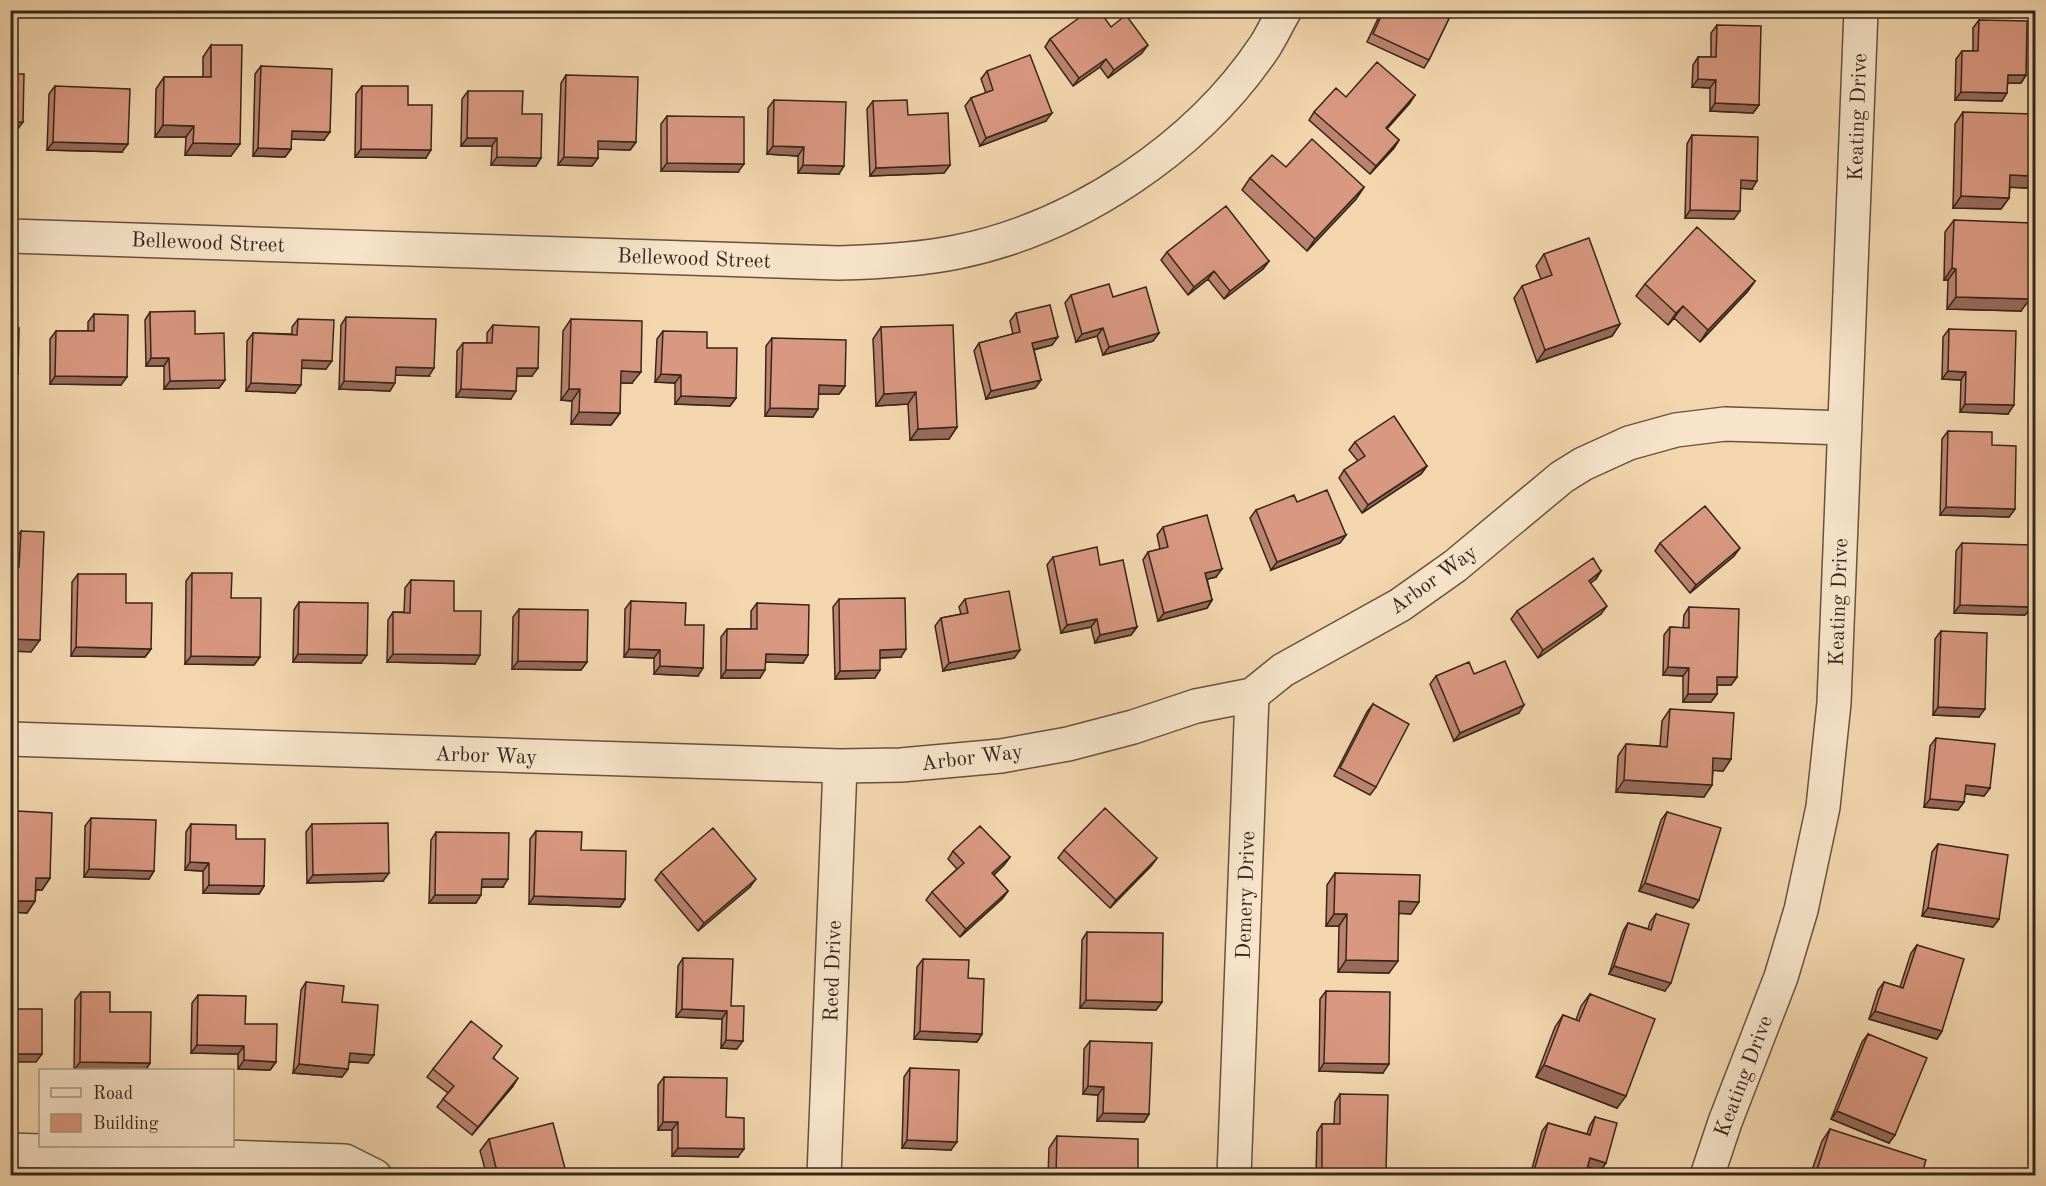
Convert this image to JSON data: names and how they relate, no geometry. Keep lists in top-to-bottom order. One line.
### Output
{"streets":{"street":["Keating Drive","Bellewood Street","Arbor Way","Demery Drive","Reed Drive"]},"crossings":[["Keating Drive","Arbor Way"],["Arbor Way","Demery Drive"],["Arbor Way","Reed Drive"]],"legend":["Road","Building"]}
